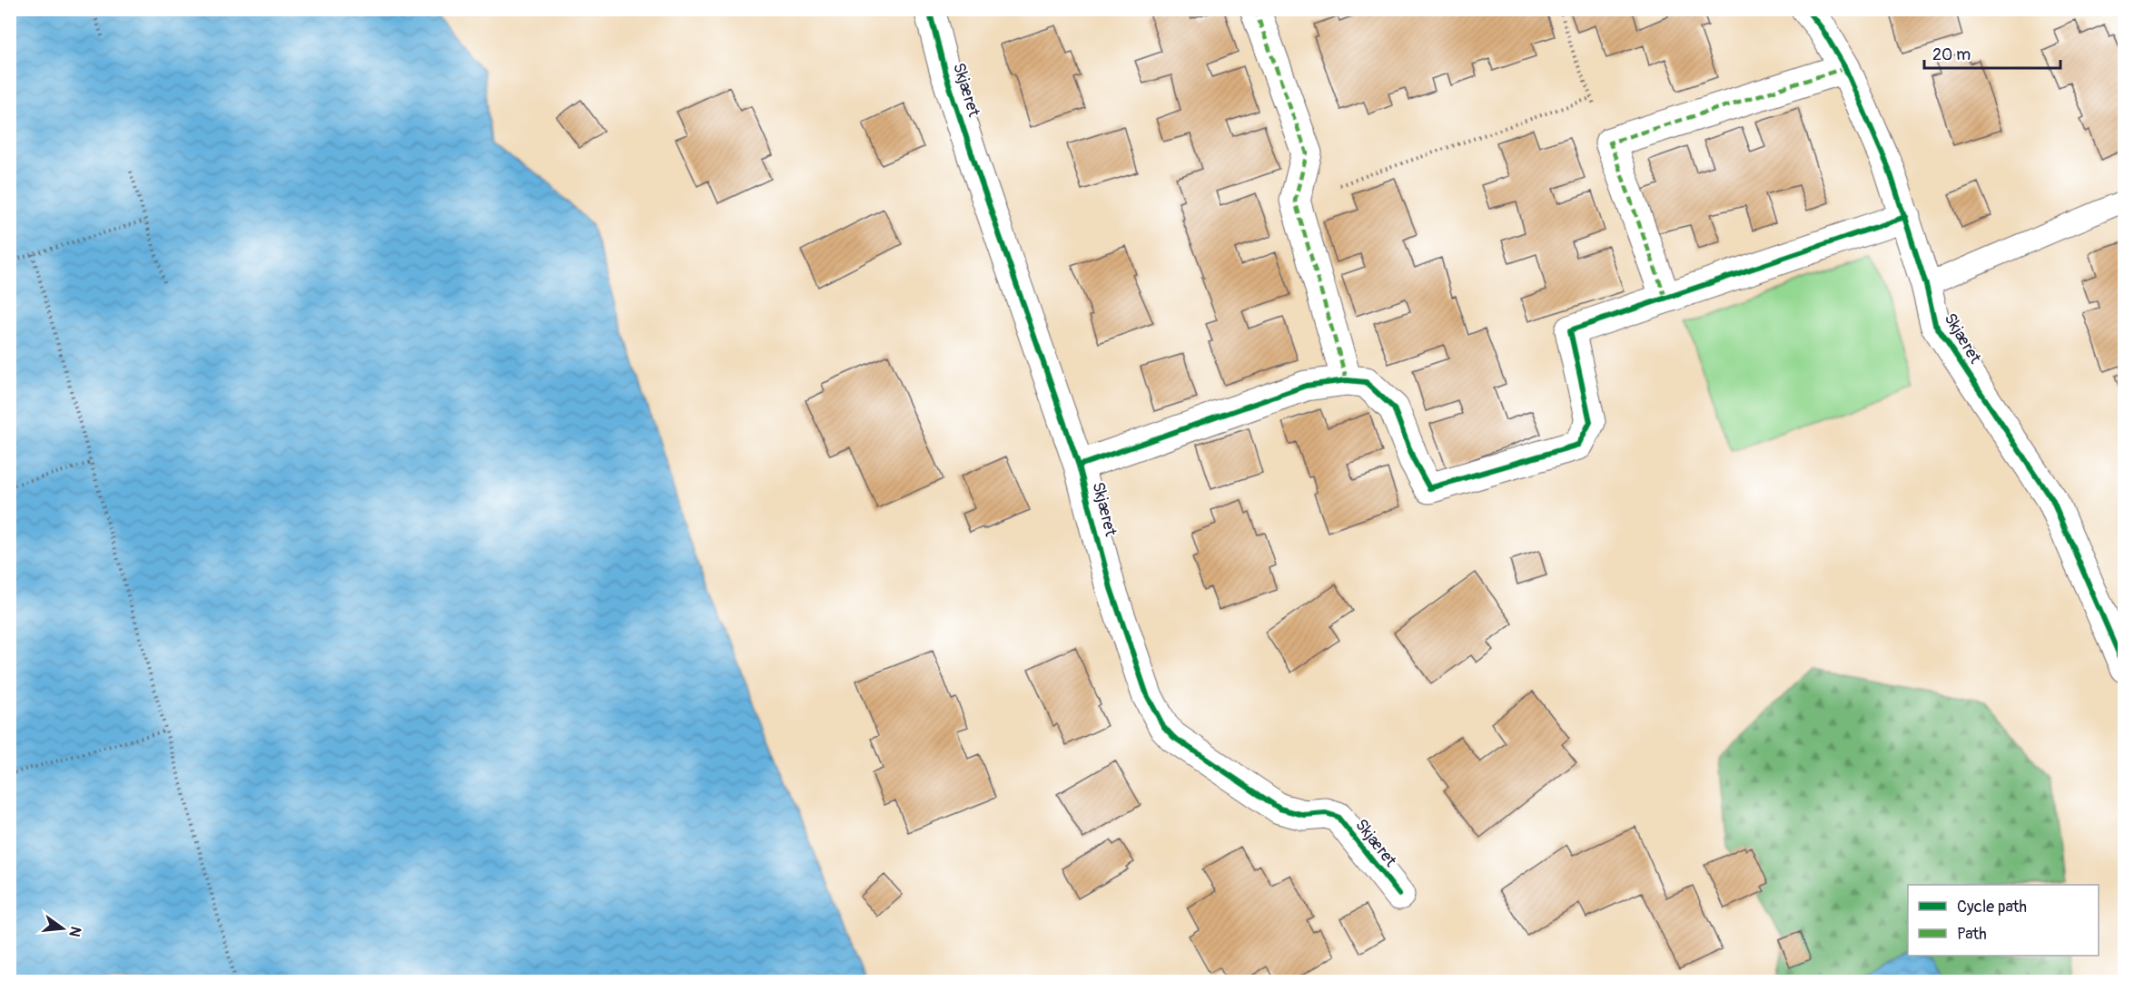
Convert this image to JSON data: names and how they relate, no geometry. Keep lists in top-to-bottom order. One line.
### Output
{"streets":{"street":["Skjæret"]},"legend":["Cycle path","Path"],"scale_bar":"20 m","north":"right"}
